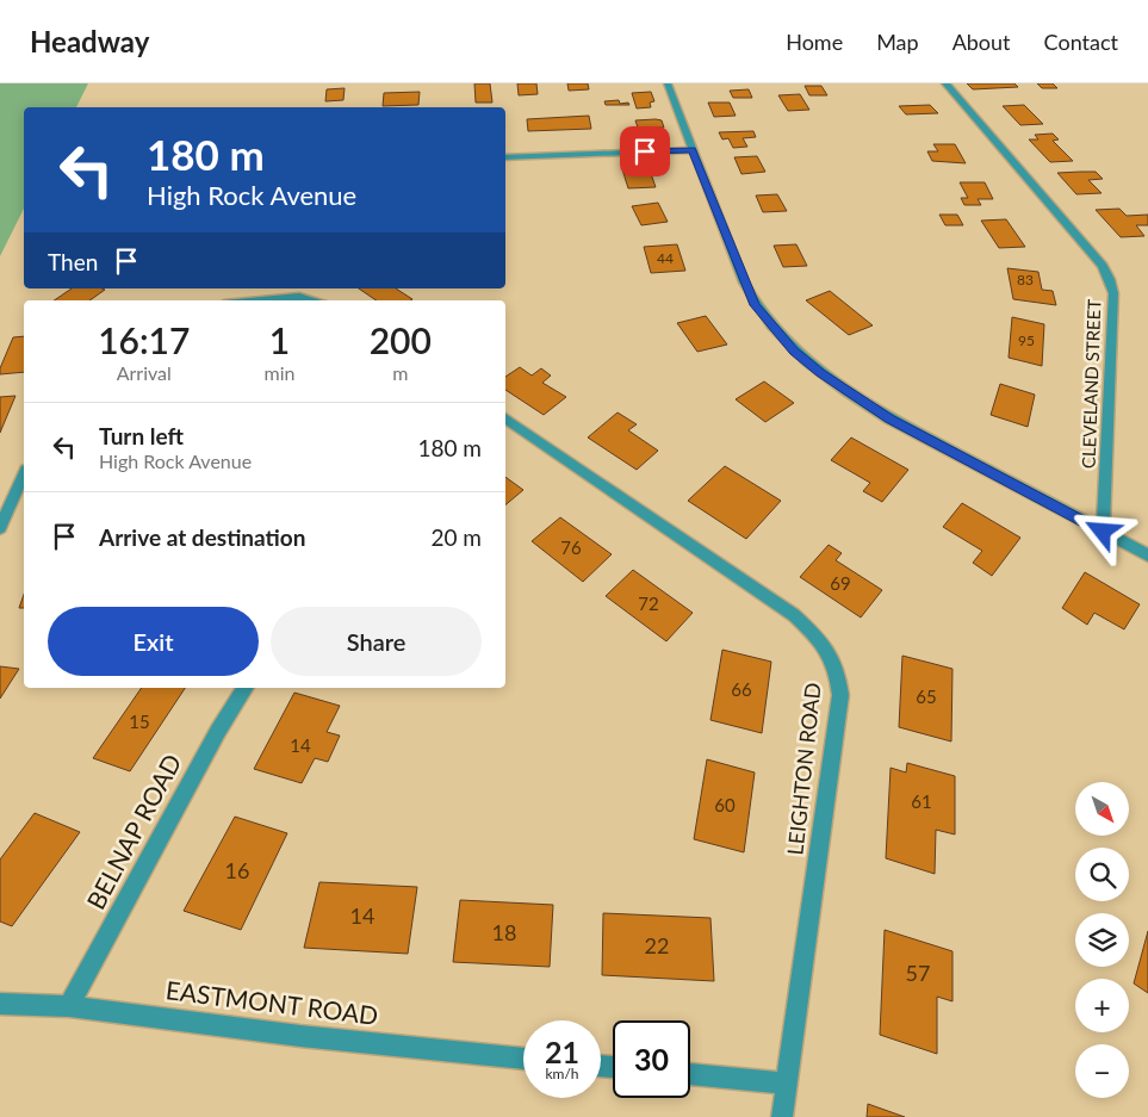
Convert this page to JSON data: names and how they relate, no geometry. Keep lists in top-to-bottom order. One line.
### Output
{"streets":{"street":["CLEVELAND STREET","LEIGHTON ROAD","BELNAP ROAD","EASTMONT ROAD"]},"crossings":[["BELNAP ROAD","EASTMONT ROAD"]],"house_numbers":["44","83","95","76","69","72","66","65","15","14","61","60","16","14","18","22","57"],"north":"bottom right","page":{"header":"Headway","nav":["Home","Map","About","Contact"],"turn":["180 m","High Rock Avenue"],"then":"Then","eta":["16:17","Arrival","1","min","200","m"],"list":[{"name":"Turn left","note":"High Rock Avenue","value":"180 m"},{"name":"Arrive at destination","value":"20 m"}],"buttons":["Exit","Share"],"map_buttons":["+","−"],"speed":"21 km/h","limit":"30"}}
